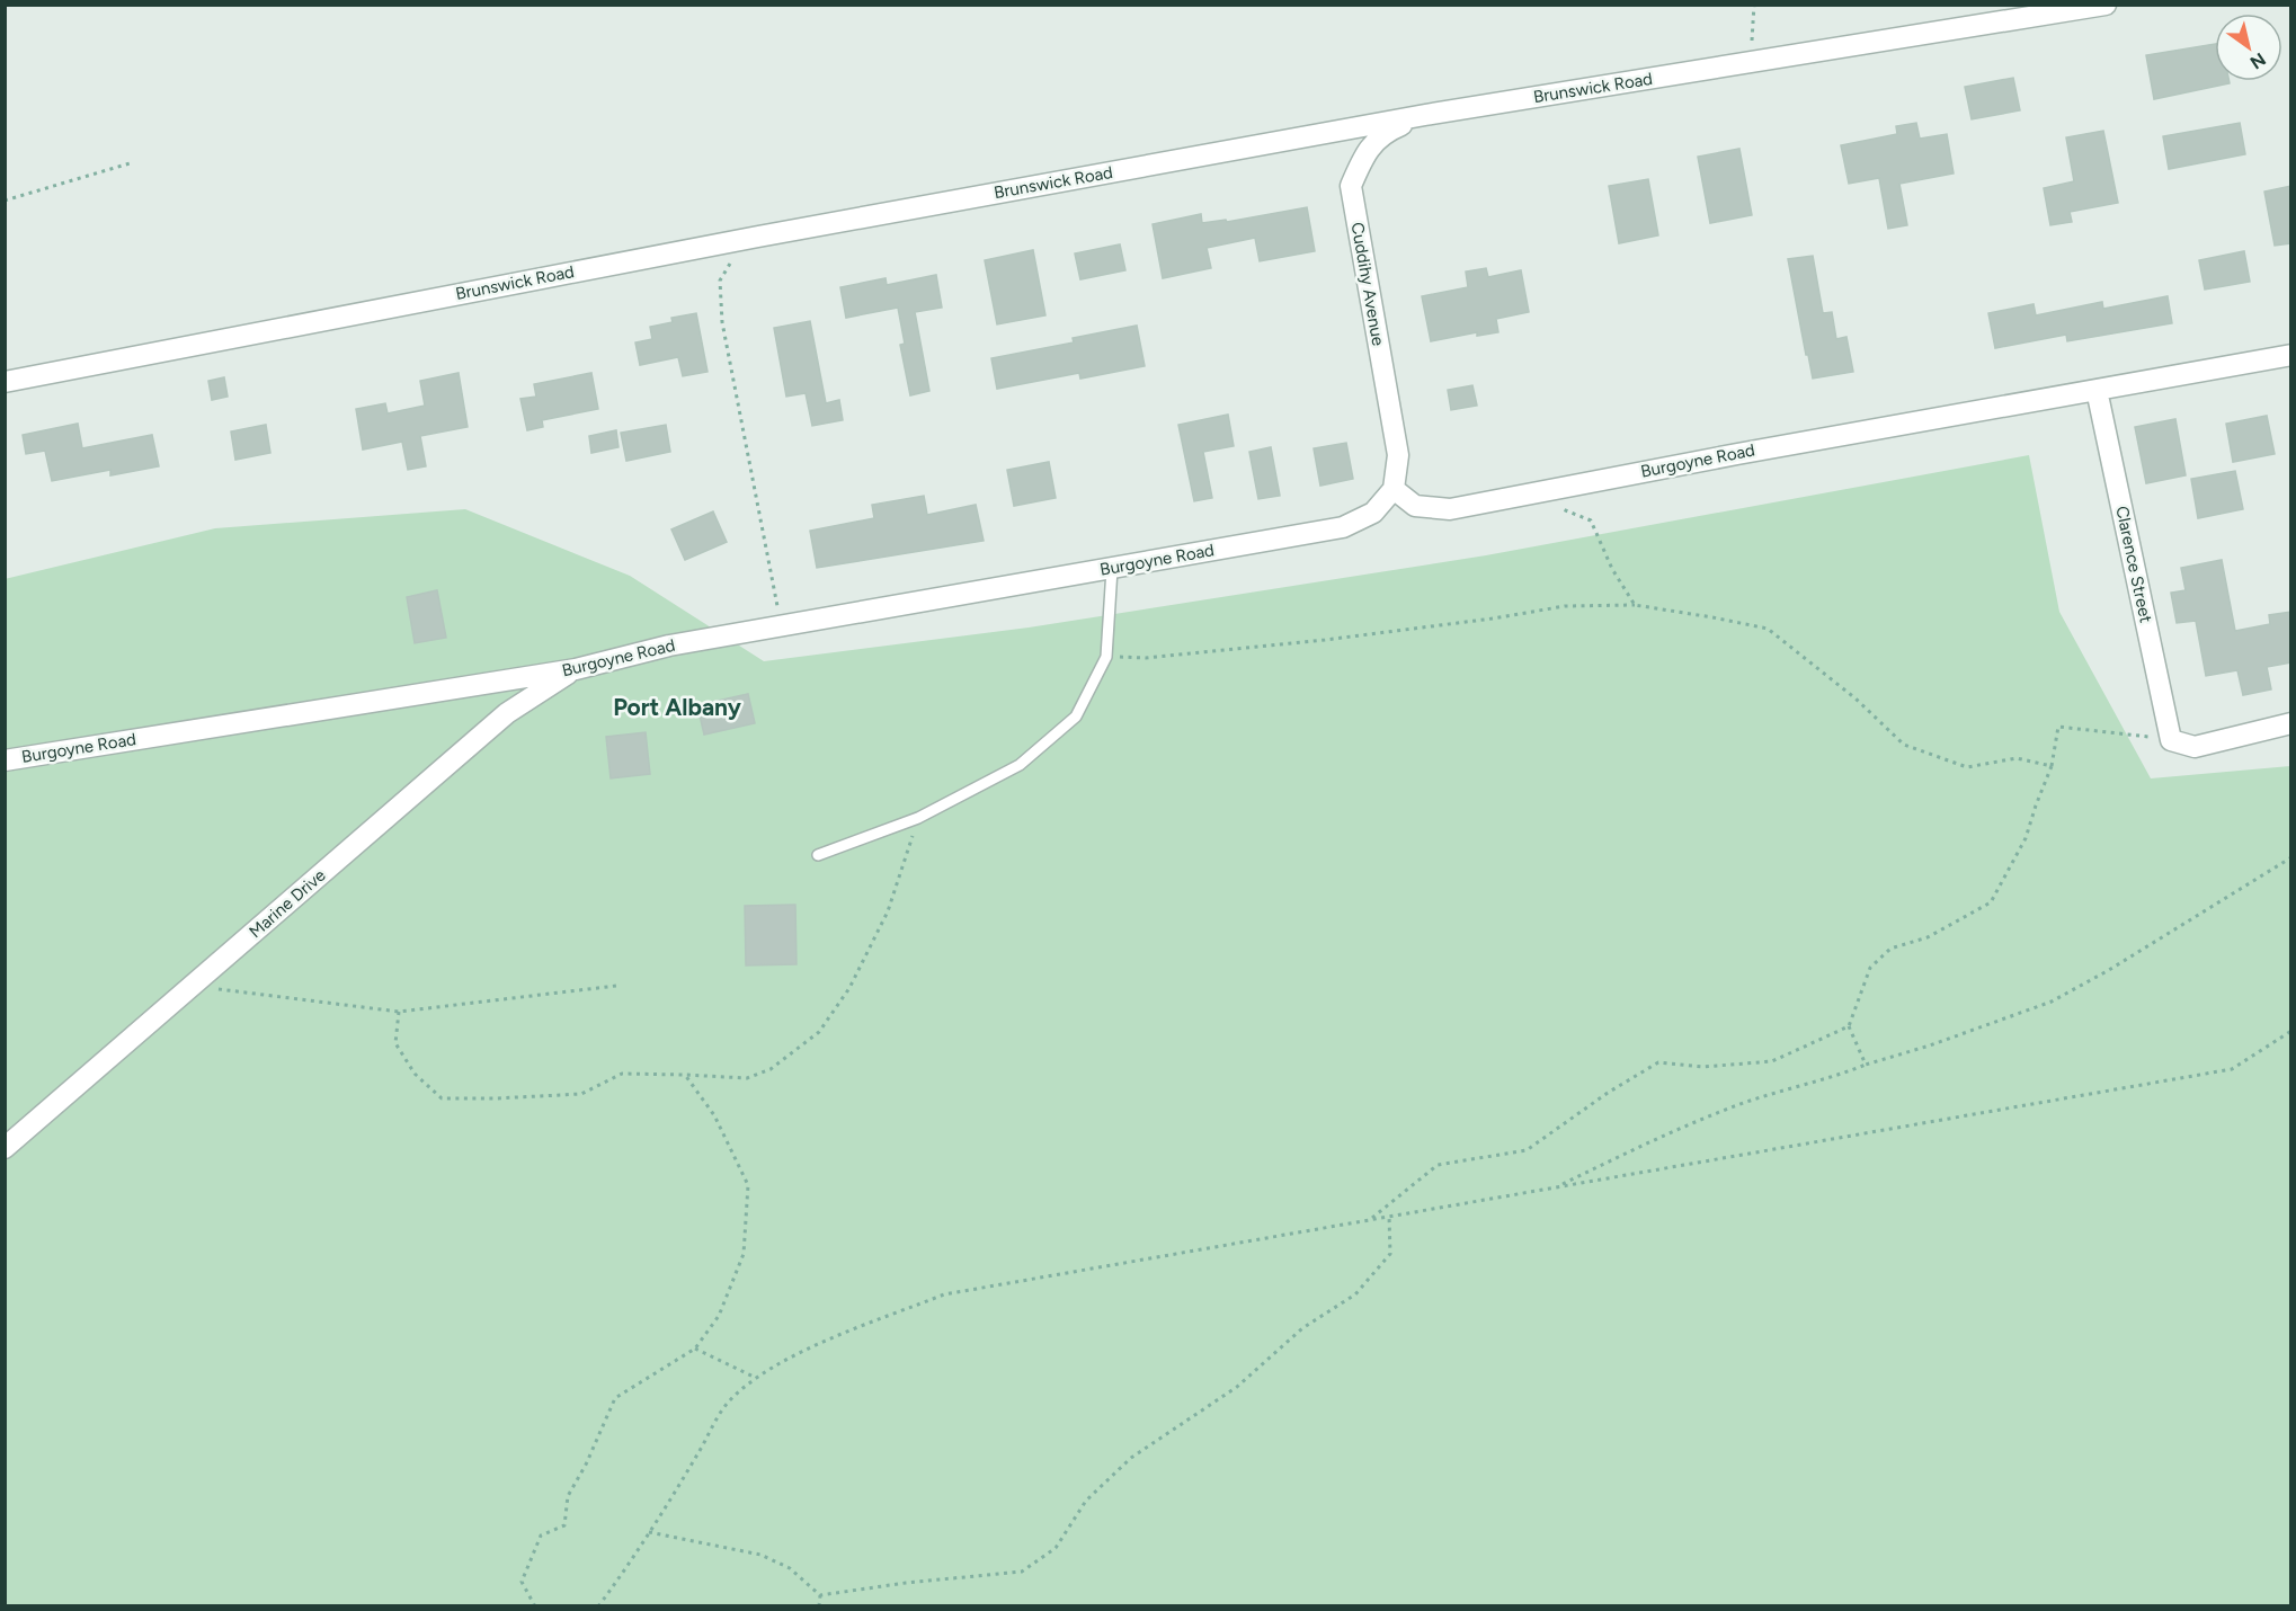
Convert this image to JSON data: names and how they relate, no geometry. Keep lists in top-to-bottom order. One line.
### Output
{"streets":{"street":["Brunswick Road","Cuddihy Avenue","Burgoyne Road","Clarence Street","Marine Drive"]},"crossings":[["Brunswick Road","Cuddihy Avenue"],["Cuddihy Avenue","Burgoyne Road"],["Burgoyne Road","Clarence Street"],["Burgoyne Road","Marine Drive"]],"districts":["Port Albany"],"north":"bottom right"}
